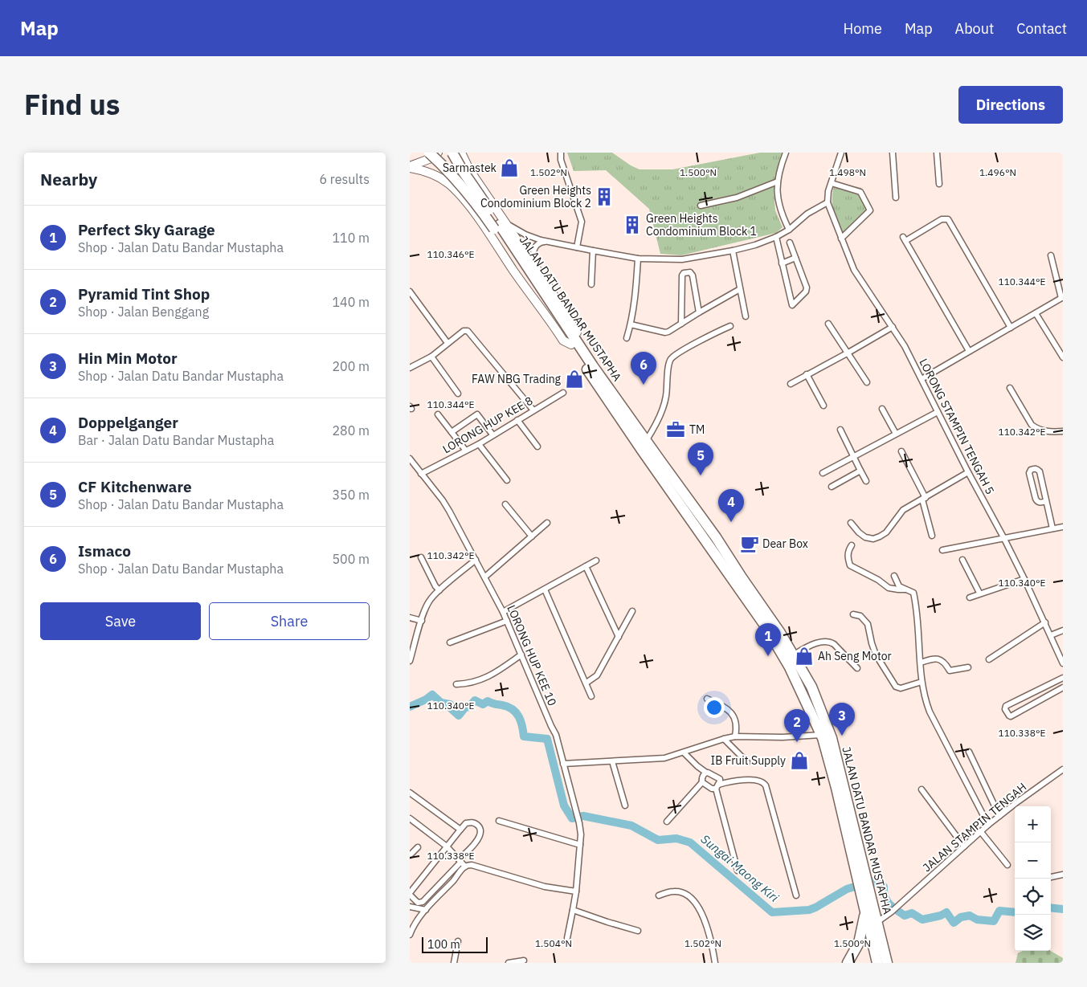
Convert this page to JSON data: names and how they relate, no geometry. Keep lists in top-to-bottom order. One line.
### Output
{"streets":{"highway":["JALAN DATU BANDAR MUSTAPHA"],"street":["LORONG HUP KEE 8","LORONG STAMPIN TENGAH 5","LORONG HUP KEE 10","JALAN STAMPIN TENGAH"]},"crossings":[["JALAN DATU BANDAR MUSTAPHA","JALAN STAMPIN TENGAH"],["LORONG HUP KEE 8","LORONG HUP KEE 10"]],"water":["Sungai Maong Kiri"],"places":{"shop":["Sarmastek","FAW NBG Trading","Ah Seng Motor","IB Fruit Supply"],"building":["Green Heights Condominium Block 2","Green Heights Condominium Block 1"],"office":["TM"],"cafe":["Dear Box"]},"scale_bar":"100 m","page":{"header":"Map","nav":["Home","Map","About","Contact"],"title":"Find us","buttons":["Directions",["Save","Share"]],"heading":["Nearby","6 results"],"list":[{"mark":"1","name":"Perfect Sky Garage","note":"Shop · Jalan Datu Bandar Mustapha","value":"110 m"},{"mark":"2","name":"Pyramid Tint Shop","note":"Shop · Jalan Benggang","value":"140 m"},{"mark":"3","name":"Hin Min Motor","note":"Shop · Jalan Datu Bandar Mustapha","value":"200 m"},{"mark":"4","name":"Doppelganger","note":"Bar · Jalan Datu Bandar Mustapha","value":"280 m"},{"mark":"5","name":"CF Kitchenware","note":"Shop · Jalan Datu Bandar Mustapha","value":"350 m"},{"mark":"6","name":"Ismaco","note":"Shop · Jalan Datu Bandar Mustapha","value":"500 m"}],"pins":["6","5","4","1","3","2"],"map_buttons":["+","−"],"scale":"100 m"},"coordinates":["1.498°N","1.496°N","1.502°N","1.500°N","110.346°E","110.344°E","110.342°E","110.340°E","110.338°E","1.504°N"]}
